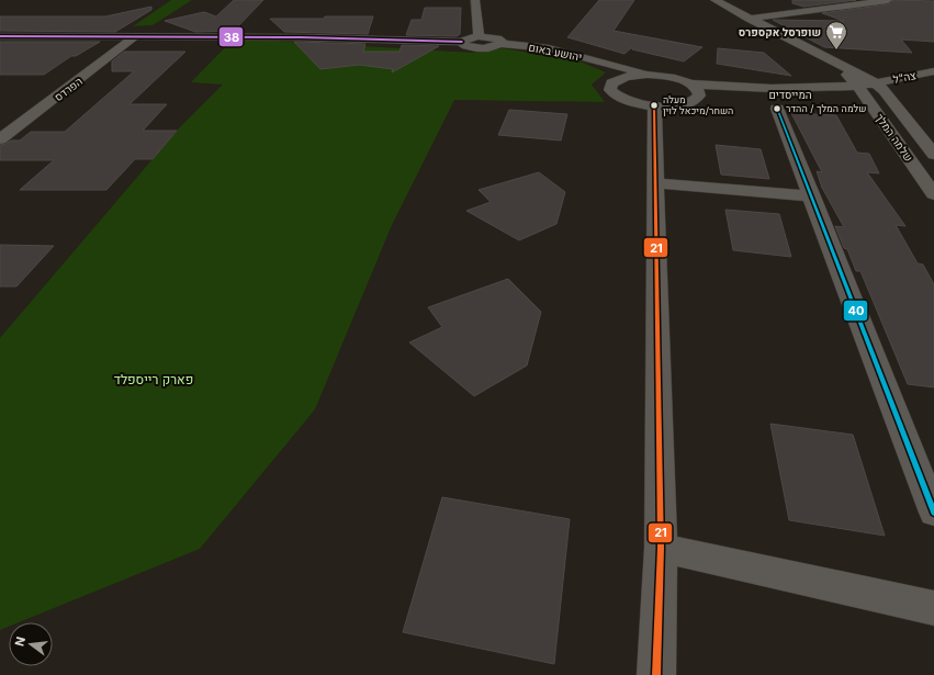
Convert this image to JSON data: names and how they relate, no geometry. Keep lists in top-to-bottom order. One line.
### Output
{"streets":{"street":["יהושע באום","צה\"ל","הפרדס","המייסדים","שלמה המלך"]},"crossings":[["צה\"ל","המייסדים"],["צה\"ל","שלמה המלך"],["המייסדים","שלמה המלך"]],"parks":["פארק רייספלד"],"places":{"supermarket":["שופרסל אקספרס"],"other":["מעלה השחר/מיכאל לוין","שלמה המלך / ההדר"]},"lines":["transit line 38","transit line 21","transit line 40"],"north":"left"}
